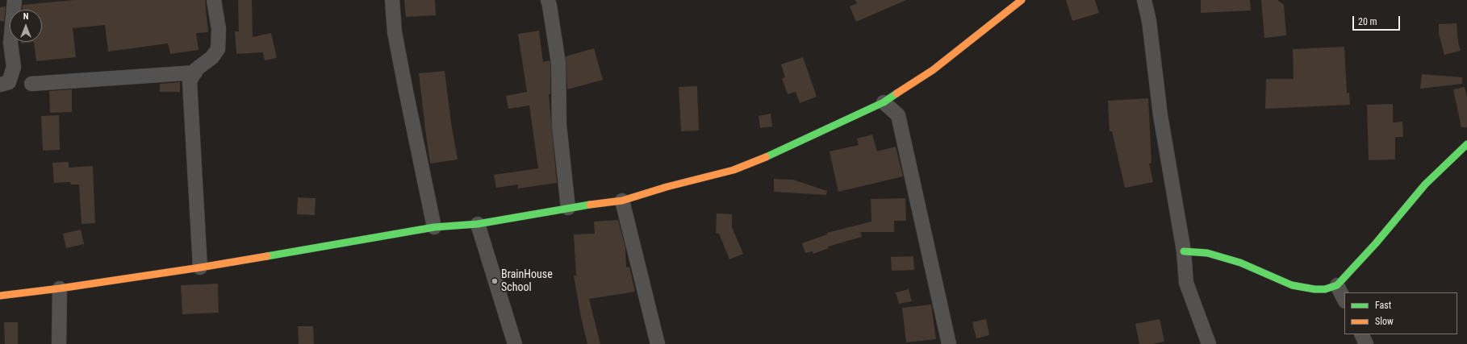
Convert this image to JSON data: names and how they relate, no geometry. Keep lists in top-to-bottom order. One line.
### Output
{"places":["BrainHouse School"],"legend":["Fast","Slow"],"scale_bar":"20 m","north":"top"}
